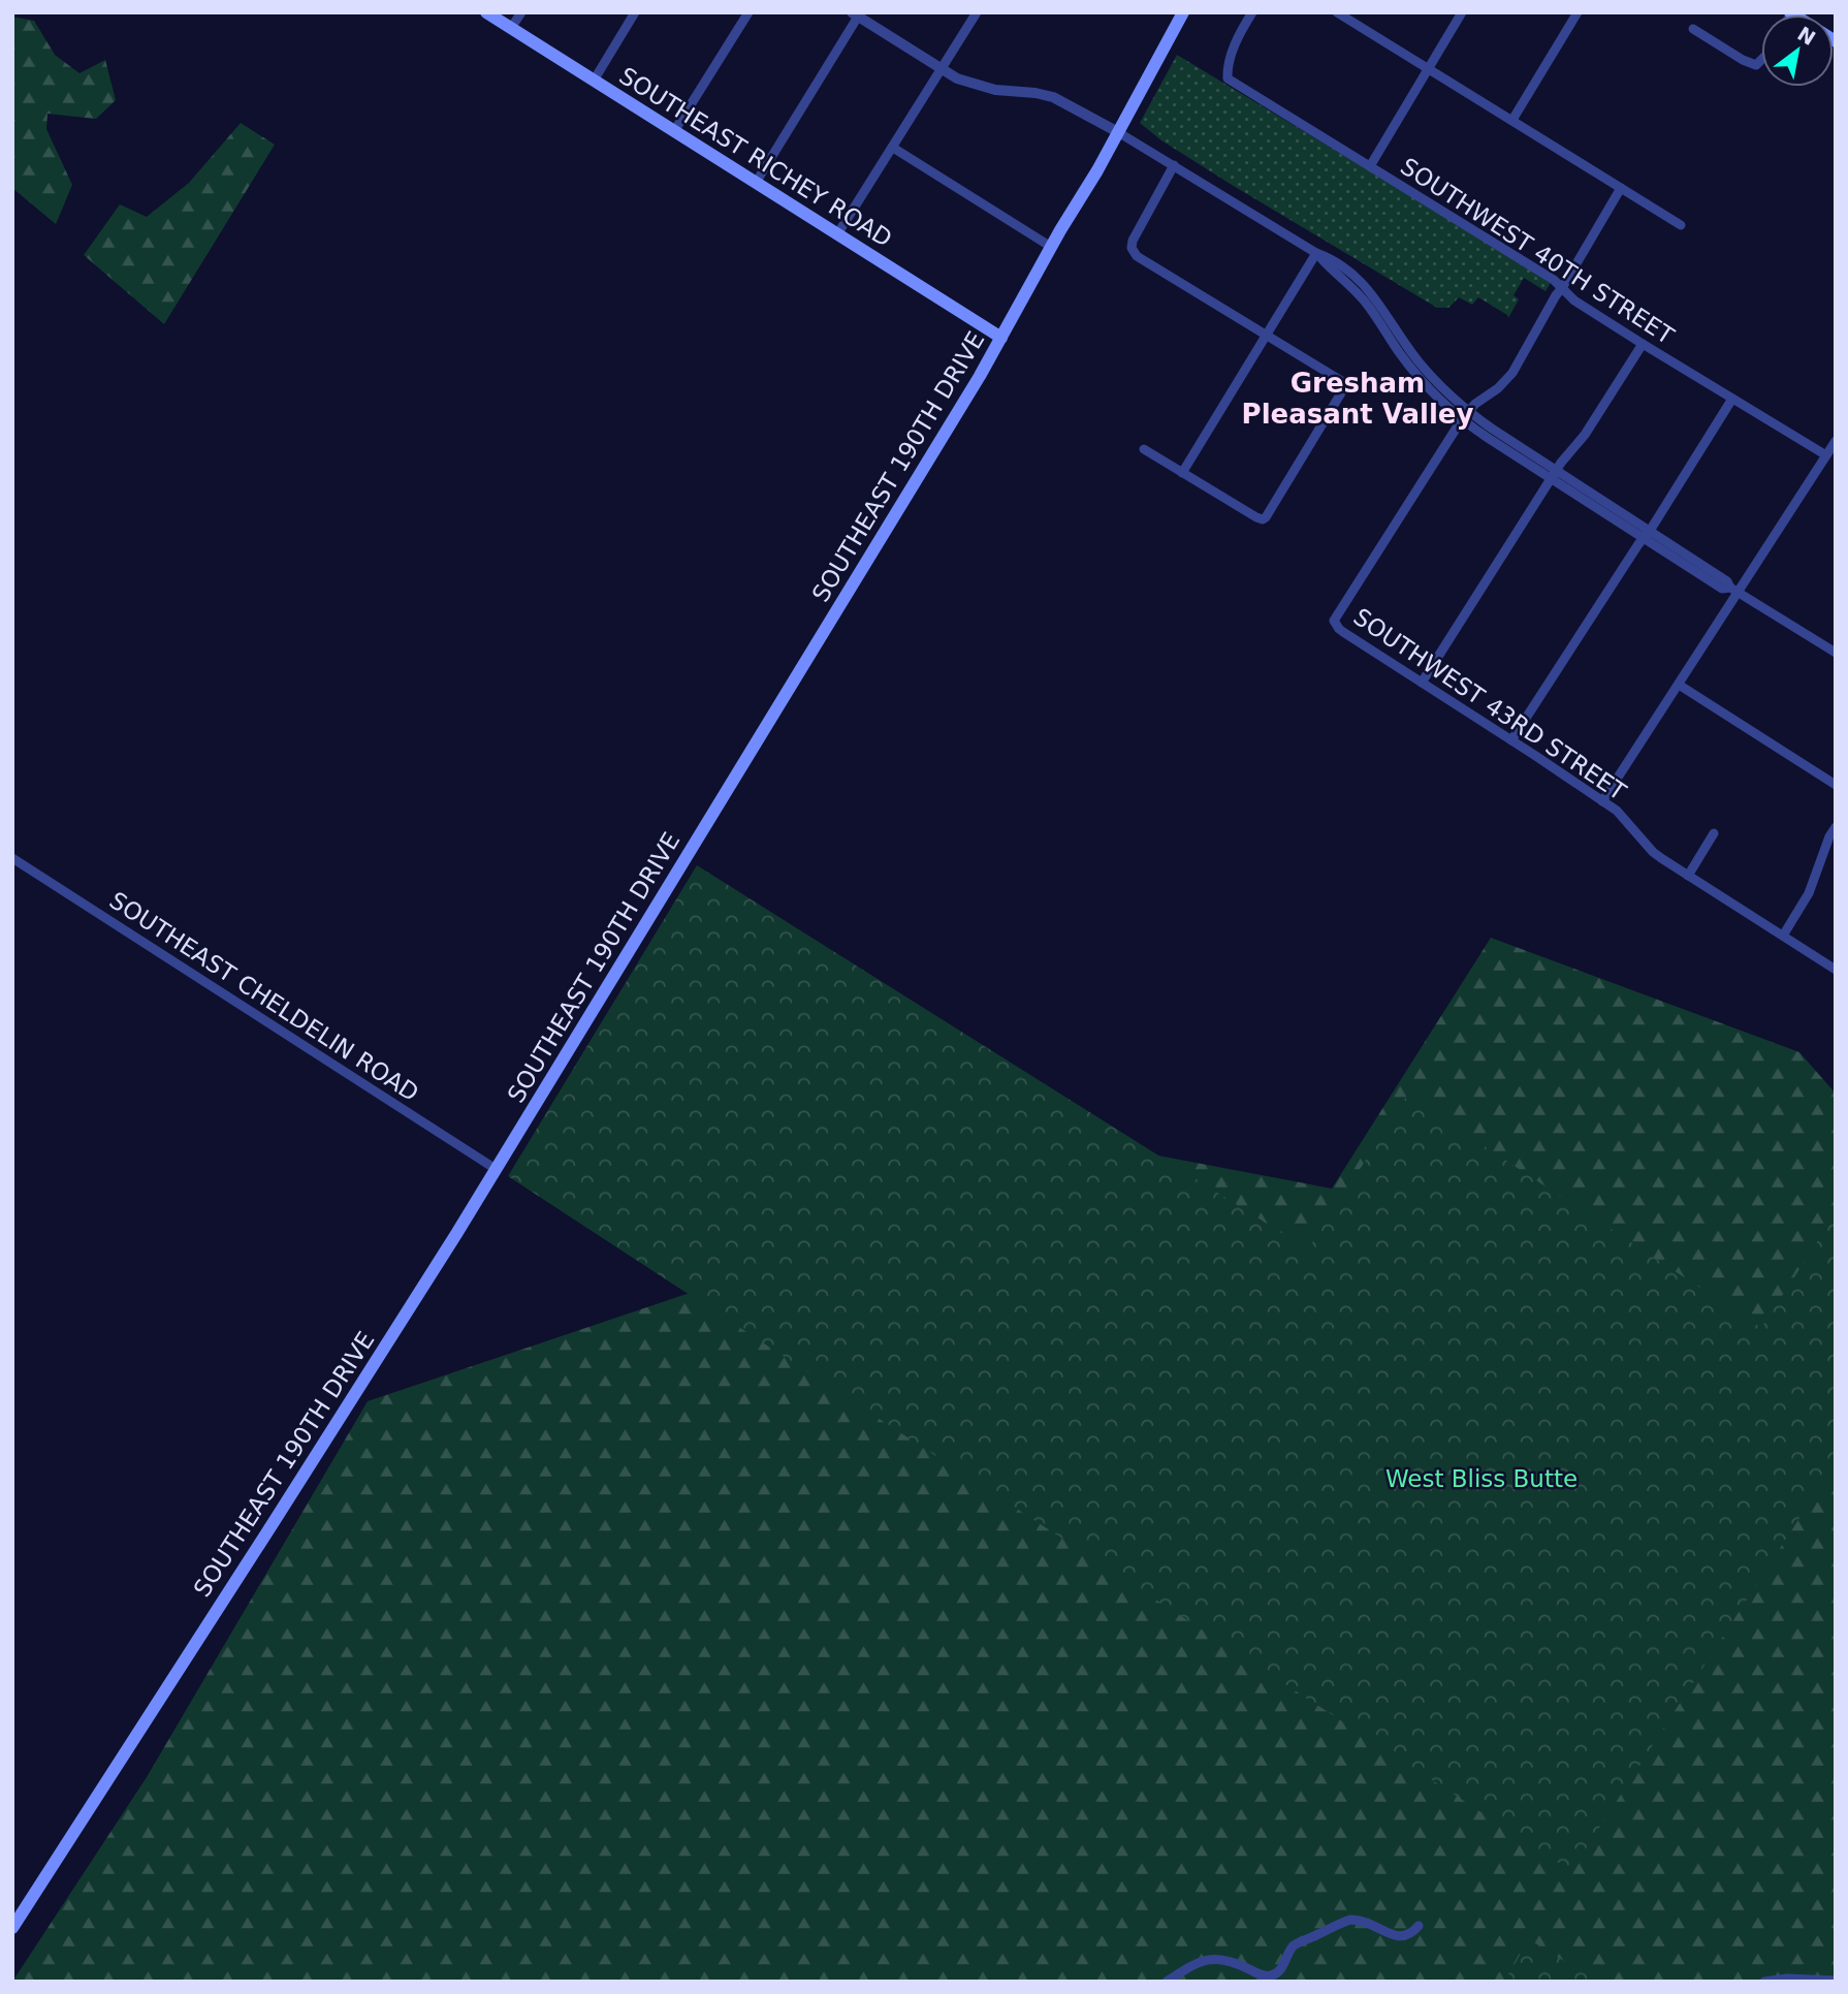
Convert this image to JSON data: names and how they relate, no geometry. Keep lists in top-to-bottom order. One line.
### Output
{"streets":{"main road":["SOUTHEAST RICHEY ROAD","SOUTHEAST 190TH DRIVE"],"street":["SOUTHWEST 40TH STREET","SOUTHWEST 43RD STREET","SOUTHEAST CHELDELIN ROAD"]},"crossings":[["SOUTHEAST RICHEY ROAD","SOUTHEAST 190TH DRIVE"],["SOUTHEAST 190TH DRIVE","SOUTHEAST CHELDELIN ROAD"]],"districts":["Gresham Pleasant Valley"],"parks":["West Bliss Butte"],"north":"top right"}
